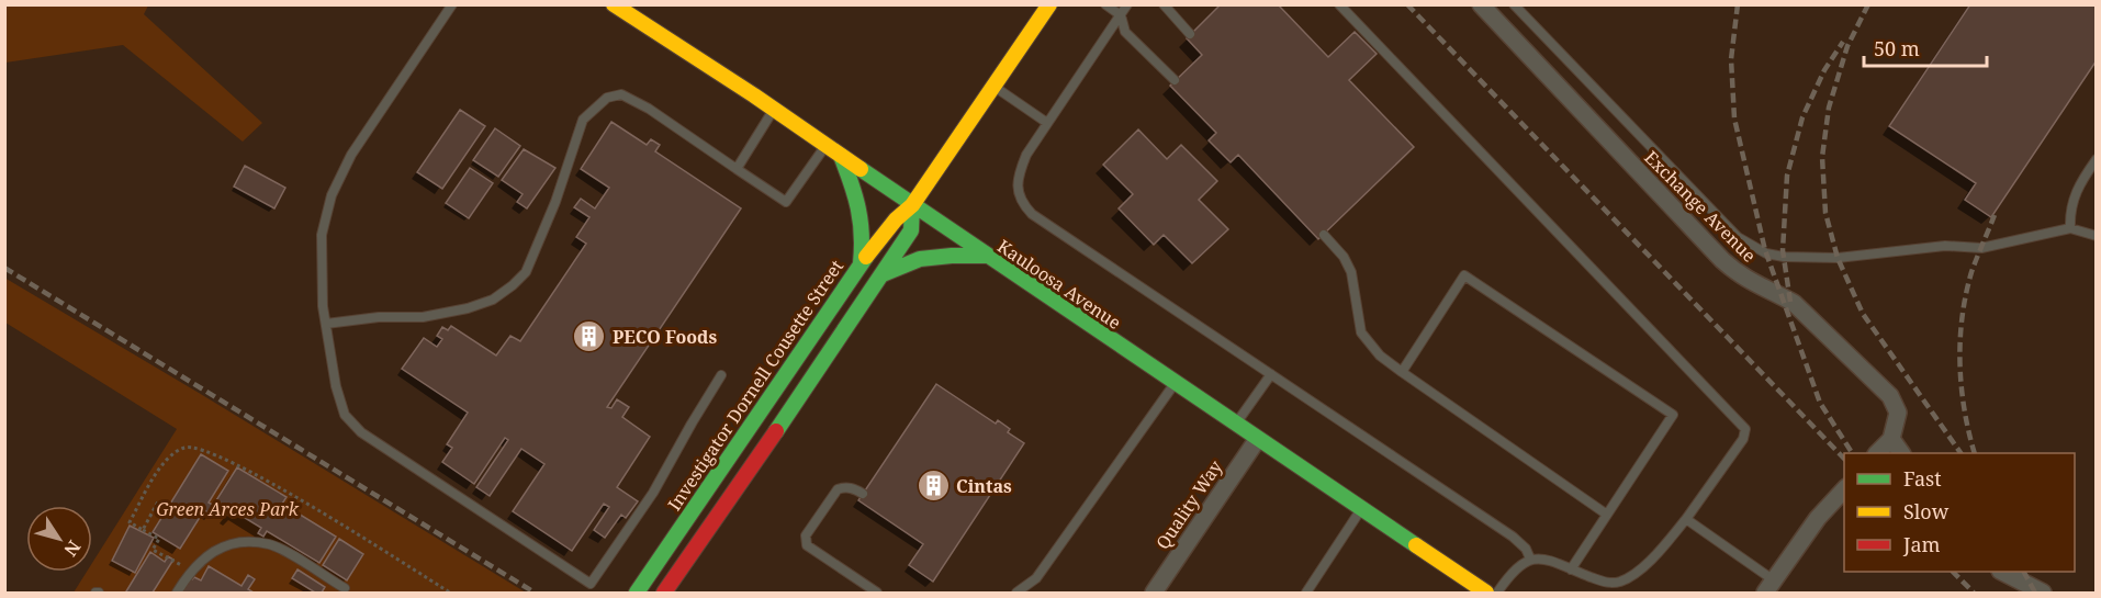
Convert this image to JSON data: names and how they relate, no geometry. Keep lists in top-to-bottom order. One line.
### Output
{"streets":{"main road":["Kauloosa Avenue","Investigator Dornell Cousette Street"],"street":["Exchange Avenue","Quality Way"]},"crossings":[["Kauloosa Avenue","Investigator Dornell Cousette Street"],["Kauloosa Avenue","Quality Way"]],"parks":["Green Arces Park"],"places":{"building":["PECO Foods","Cintas"]},"legend":["Fast","Slow","Jam"],"scale_bar":"50 m","north":"bottom right"}
